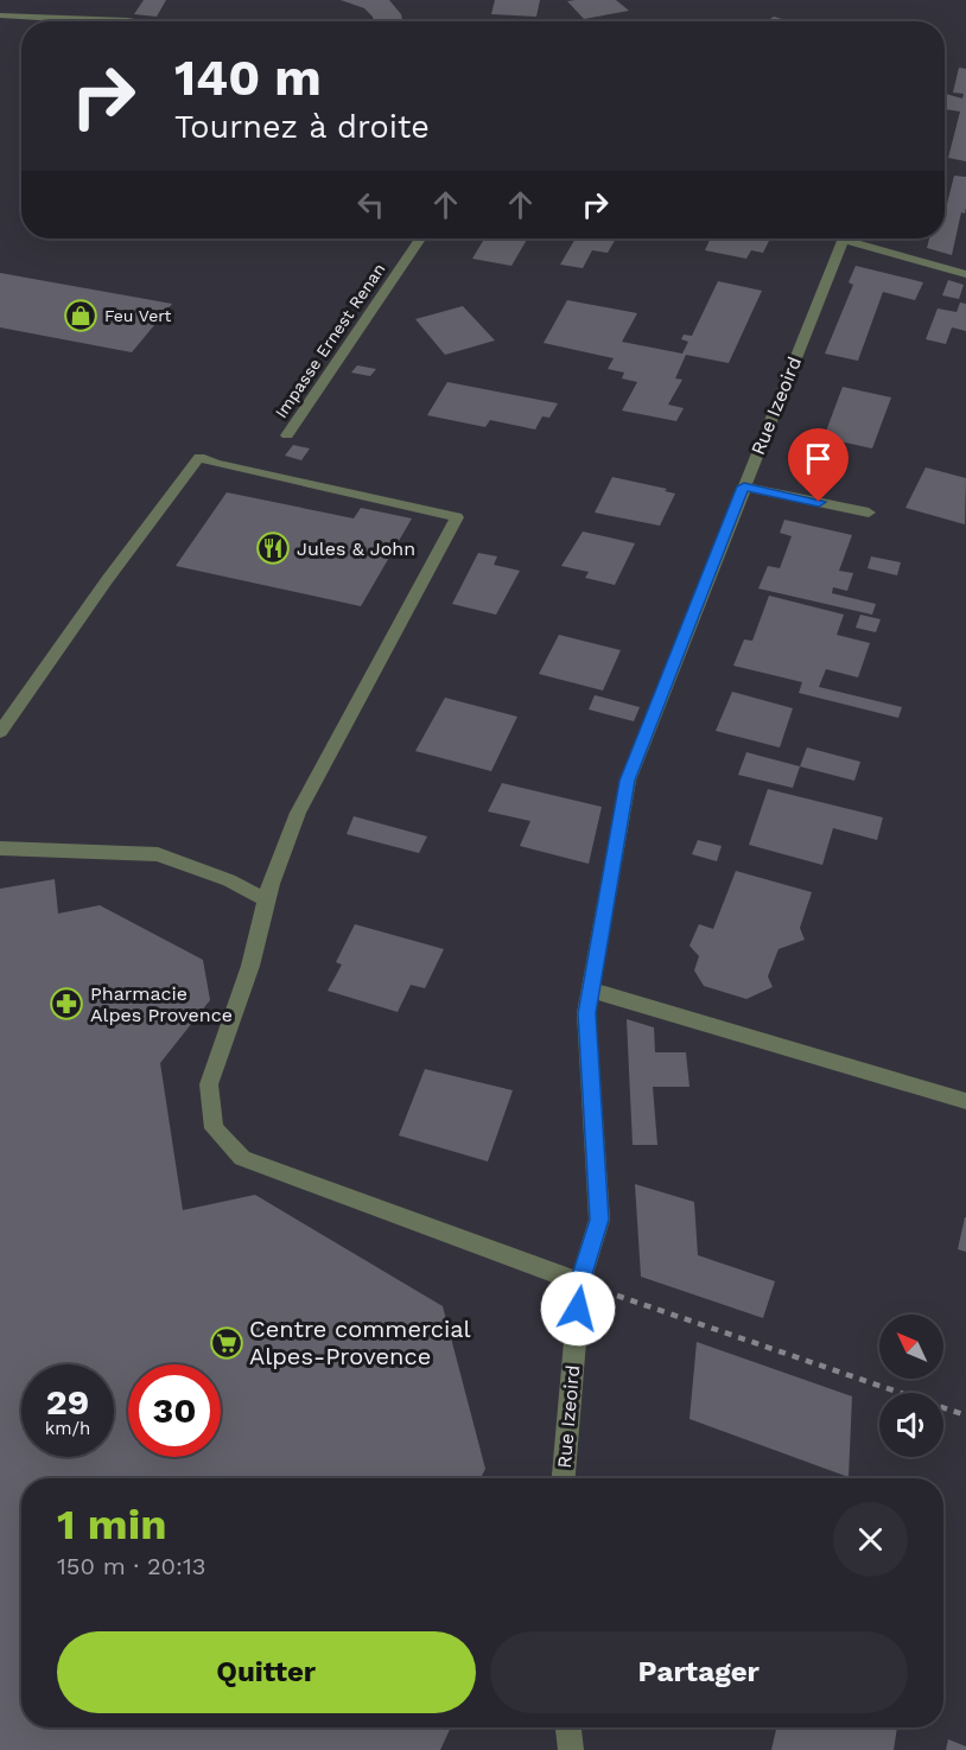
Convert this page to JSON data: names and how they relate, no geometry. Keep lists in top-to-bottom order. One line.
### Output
{"streets":{"street":["Impasse Ernest Renan","Rue Izeoird"]},"places":{"shop":["Feu Vert"],"restaurant":["Jules & John"],"pharmacy":["Pharmacie Alpes Provence"],"supermarket":["Centre commercial Alpes-Provence"]},"north":"top left","page":{"turn":["140 m","Tournez à droite"],"speed":"29 km/h","limit":"30","heading":["1 min","150 m · 20:13"],"buttons":["Quitter","Partager"]}}
